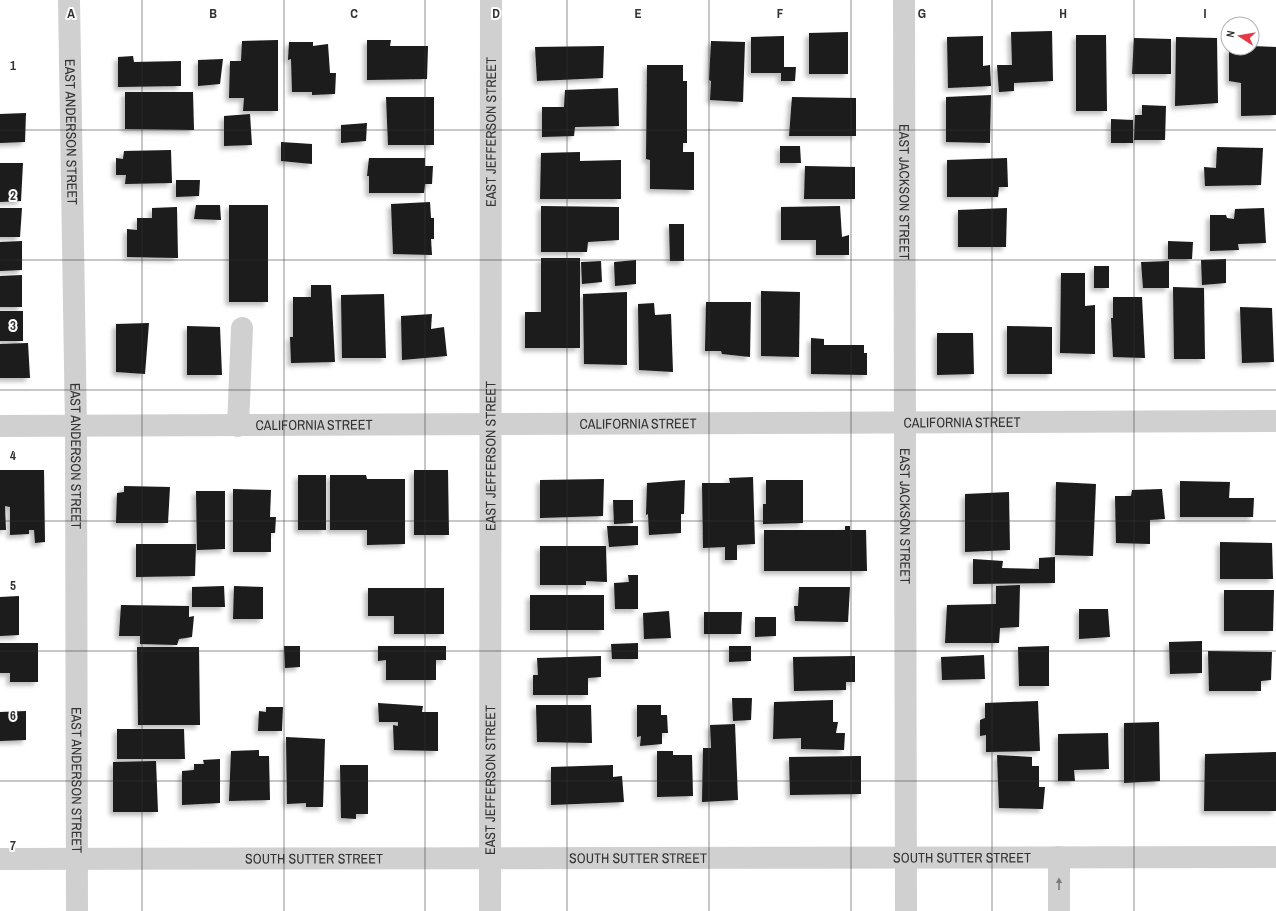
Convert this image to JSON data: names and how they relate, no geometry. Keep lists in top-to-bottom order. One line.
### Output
{"streets":{"street":["EAST ANDERSON STREET","EAST JEFFERSON STREET","EAST JACKSON STREET","CALIFORNIA STREET","SOUTH SUTTER STREET"]},"crossings":[["EAST ANDERSON STREET","CALIFORNIA STREET"],["EAST ANDERSON STREET","SOUTH SUTTER STREET"],["EAST JEFFERSON STREET","CALIFORNIA STREET"],["EAST JEFFERSON STREET","SOUTH SUTTER STREET"],["EAST JACKSON STREET","CALIFORNIA STREET"],["EAST JACKSON STREET","SOUTH SUTTER STREET"]],"north":"left","grid":{"columns":["A","B","C","D","E","F","G","H","I"],"rows":["1","2","3","4","5","6","7"]}}
